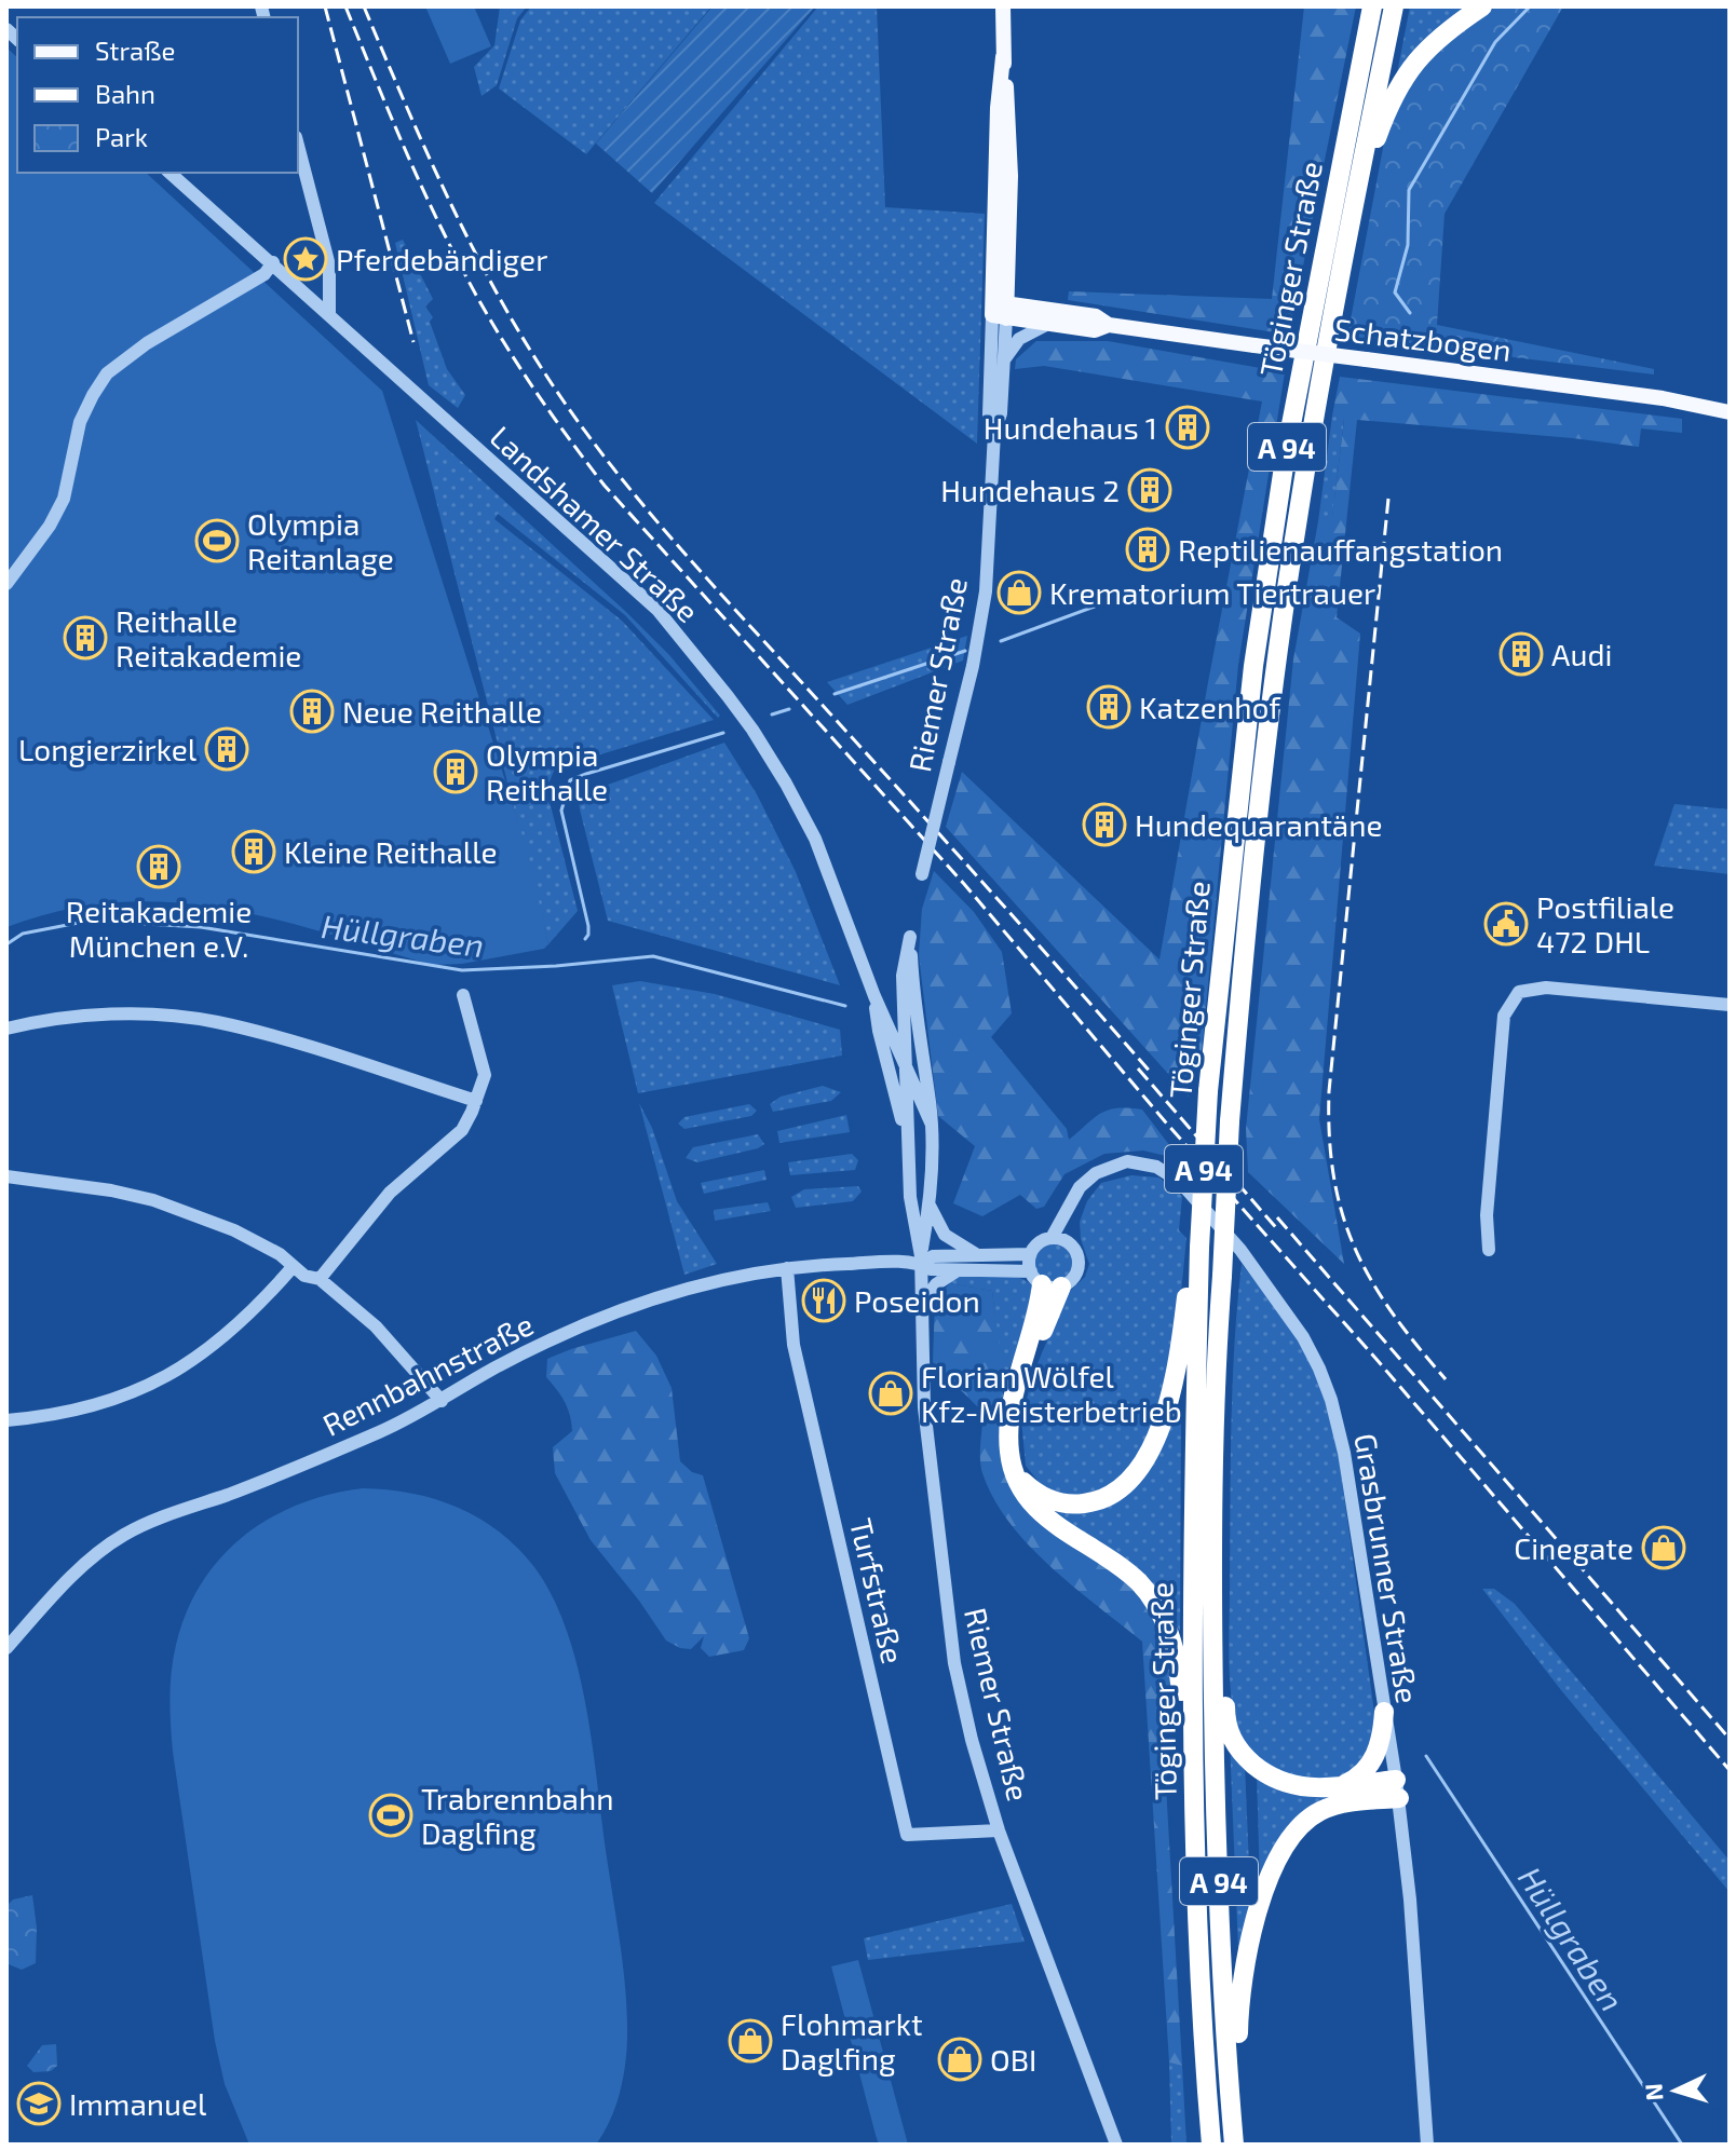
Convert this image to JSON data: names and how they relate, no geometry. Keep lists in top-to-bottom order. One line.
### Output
{"streets":{"highway":["Töginger Straße","A 94"],"main road":["Schatzbogen","Riemer Straße"],"street":["Landshamer Straße","Rennbahnstraße","Grasbrunner Straße","Turfstraße"]},"crossings":[["Schatzbogen","Riemer Straße"],["Landshamer Straße","Riemer Straße"],["Riemer Straße","Rennbahnstraße"],["Riemer Straße","Turfstraße"],["Rennbahnstraße","Grasbrunner Straße"],["Rennbahnstraße","Turfstraße"]],"water":["Hüllgraben"],"places":{"place":["Pferdebändiger"],"building":["Hundehaus 1","Hundehaus 2","Reptilienauffangstation","Reithalle Reitakademie","Audi","Katzenhof","Neue Reithalle","Longierzirkel","Olympia Reithalle","Hundequarantäne","Kleine Reithalle","Reitakademie München e.V."],"sports":["Olympia Reitanlage","Trabrennbahn Daglfing"],"shop":["Krematorium Tiertrauer","Florian Wölfel Kfz-Meisterbetrieb","Cinegate","Flohmarkt Daglfing","OBI"],"public building":["Postfiliale 472 DHL"],"restaurant":["Poseidon"],"school or university":["Immanuel"]},"legend":["Straße","Bahn","Park"],"north":"left"}
